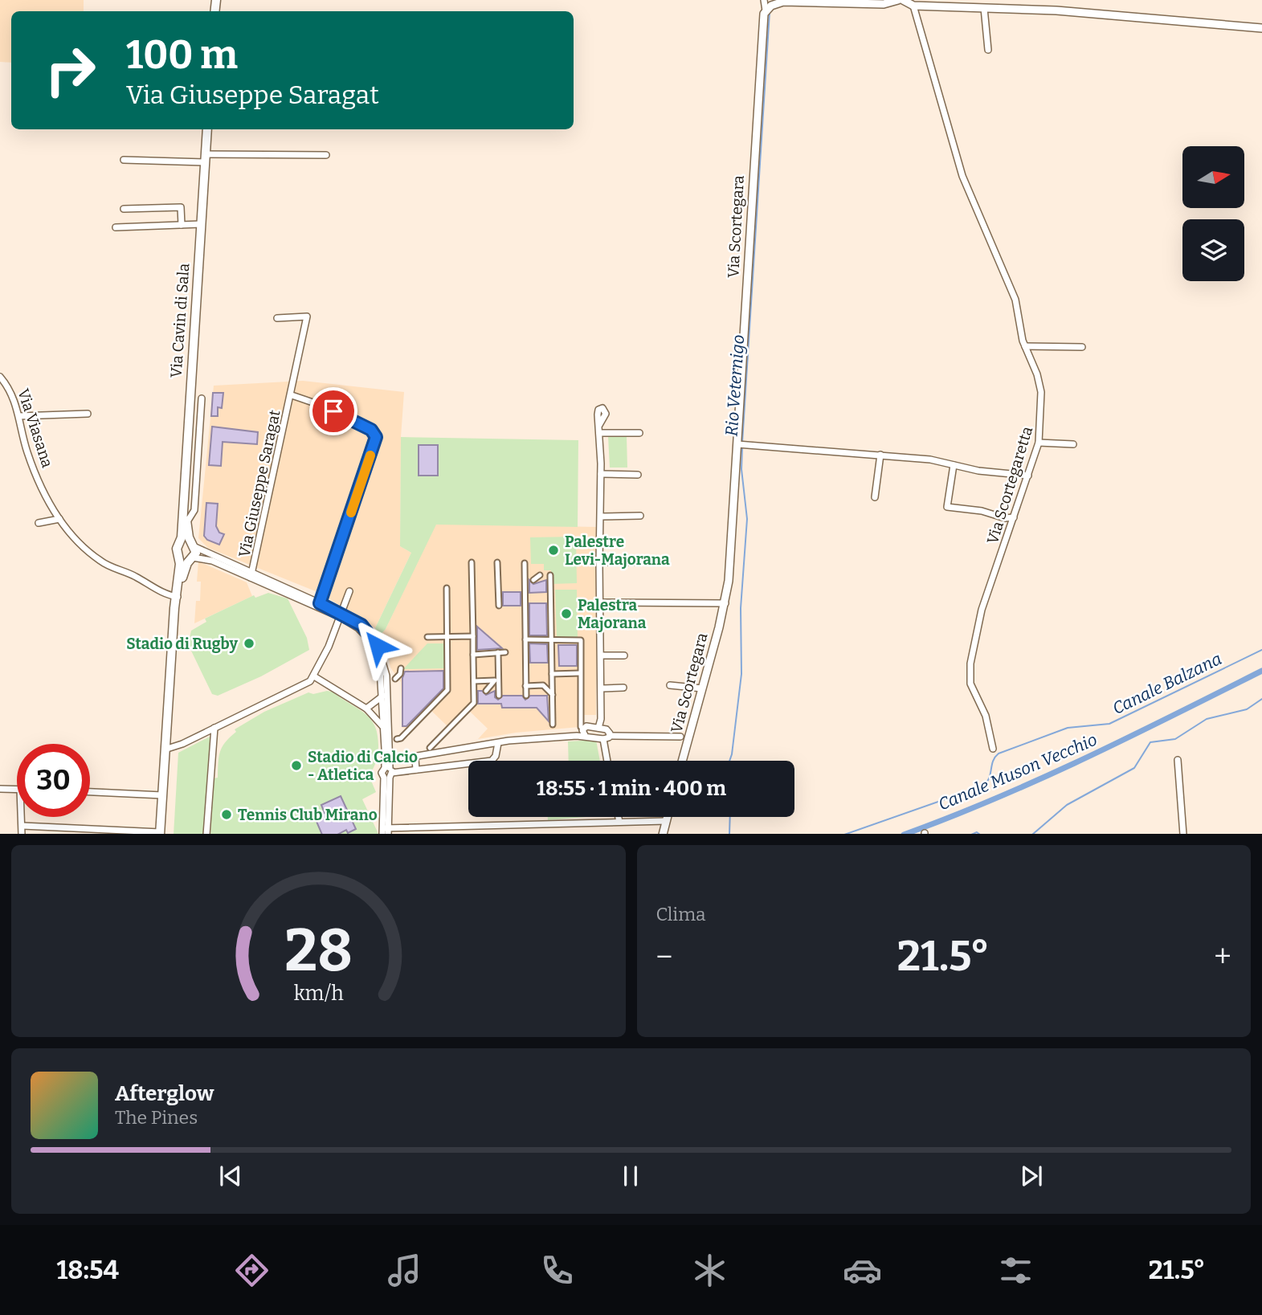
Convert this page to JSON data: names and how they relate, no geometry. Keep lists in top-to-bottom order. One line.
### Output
{"streets":{"main road":["Via Cavin di Sala"],"street":["Via Scortegara","Via Viasana","Via Giuseppe Saragat","Via Scortegaretta"]},"water":["Rio Veternigo","Canale Balzana","Canale Muson Vecchio"],"places":["Palestre Levi-Majorana","Palestra Majorana","Stadio di Rugby","Stadio di Calcio - Atletica","Tennis Club Mirano"],"north":"right","page":{"turn":["100 m","Via Giuseppe Saragat"],"limit":"30","trip":"18:55 · 1 min · 400 m","tile":"Clima","heat":["−","21.5°","+"],"song":["Afterglow","The Pines"],"tabs":["18:54","21.5°"],"gauge":["28","km/h"]}}
